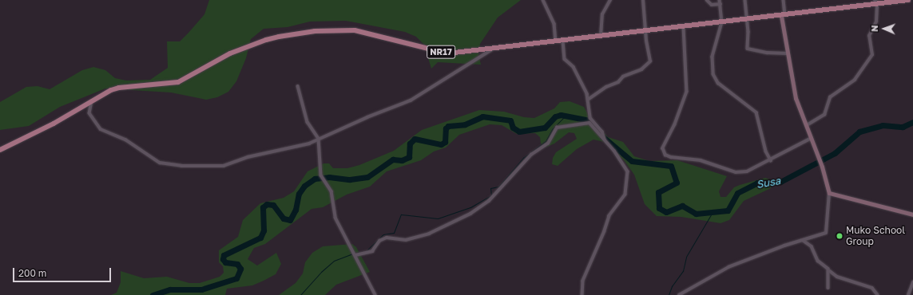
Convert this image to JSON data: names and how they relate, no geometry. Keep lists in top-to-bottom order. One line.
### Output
{"streets":{"main road":["NR17"]},"water":["Susa"],"places":["Muko School Group"],"scale_bar":"200 m","north":"left"}
